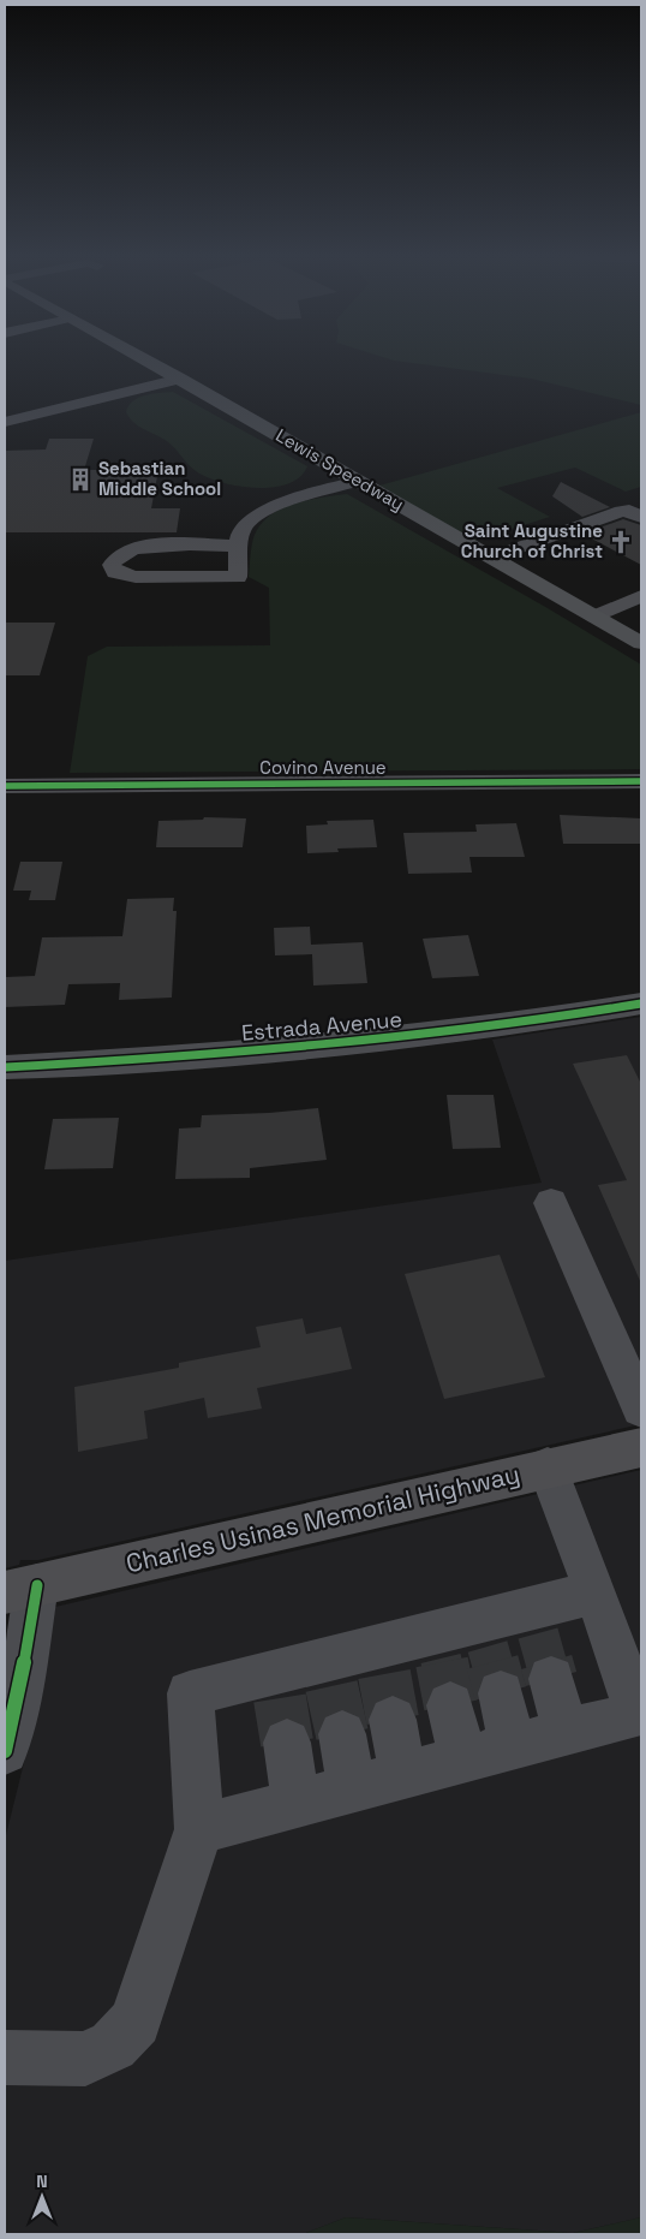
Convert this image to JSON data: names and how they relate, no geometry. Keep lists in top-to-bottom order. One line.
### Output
{"streets":{"highway":["Charles Usinas Memorial Highway"],"main road":["Lewis Speedway"],"street":["Covino Avenue","Estrada Avenue"]},"places":{"building":["Sebastian Middle School"],"church":["Saint Augustine Church of Christ"]},"north":"top"}
